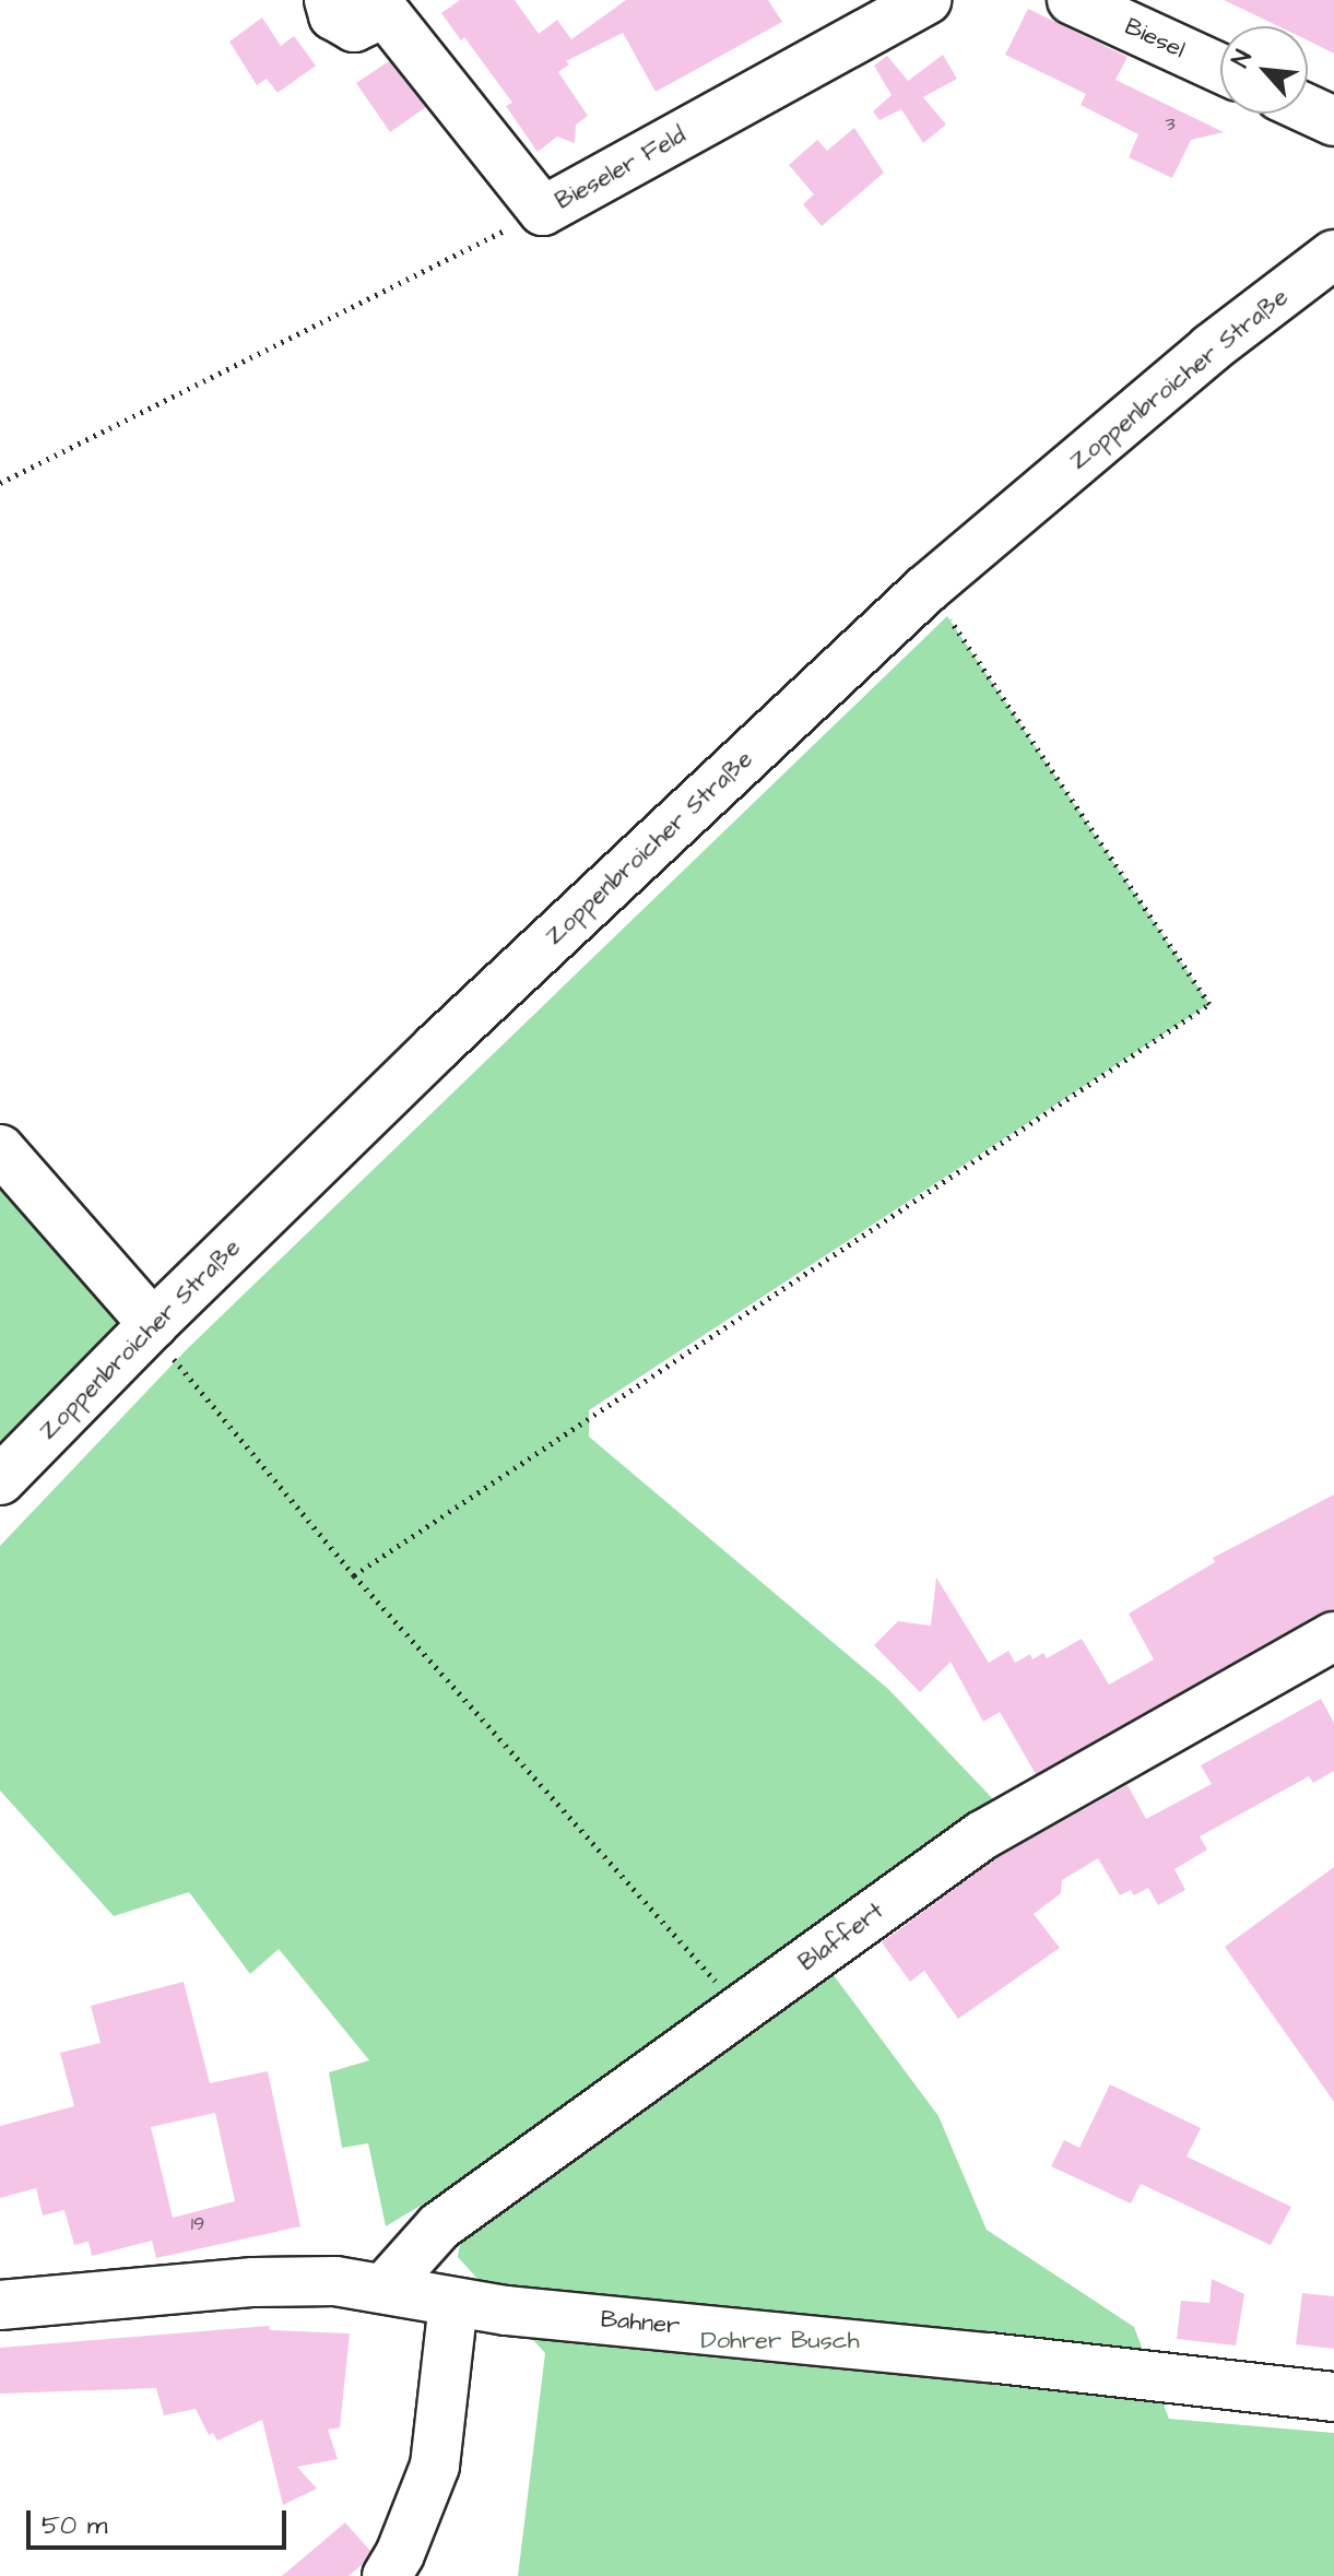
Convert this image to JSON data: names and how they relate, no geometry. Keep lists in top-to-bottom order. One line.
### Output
{"streets":{"street":["Biesel","Bieseler Feld","Zoppenbroicher Straße","Blaffert","Bahner"]},"crossings":[["Blaffert","Bahner"]],"parks":["Dohrer Busch"],"house_numbers":["3","19"],"scale_bar":"50 m","north":"top left"}
